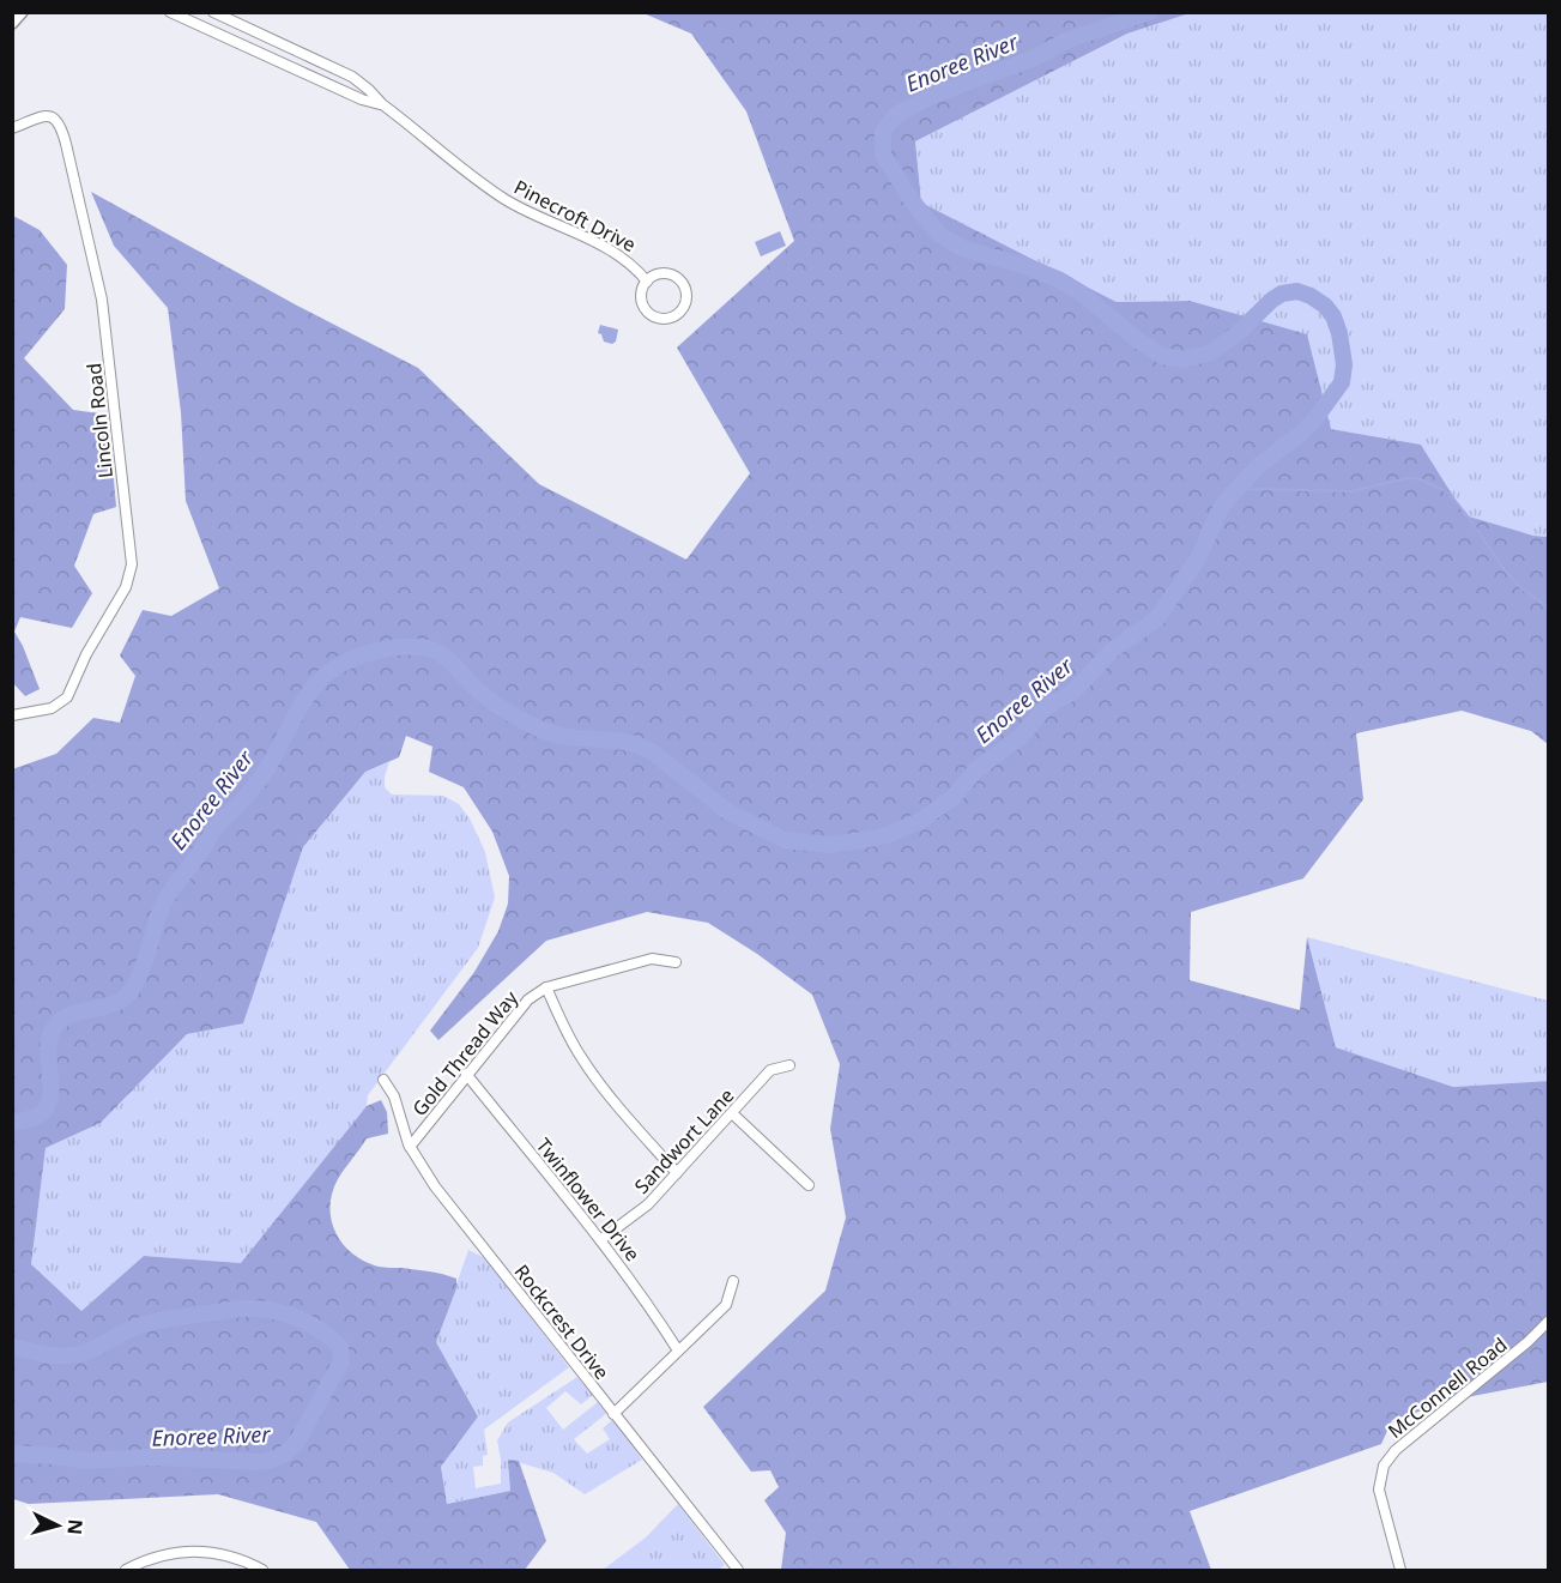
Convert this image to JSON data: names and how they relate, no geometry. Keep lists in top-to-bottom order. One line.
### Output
{"streets":{"street":["Pinecroft Drive","Lincoln Road","Gold Thread Way","Sandwort Lane","Twinflower Drive","Rockcrest Drive","McConnell Road"]},"crossings":[["Gold Thread Way","Twinflower Drive"],["Gold Thread Way","Rockcrest Drive"],["Sandwort Lane","Twinflower Drive"]],"water":["Enoree River"],"north":"right"}
